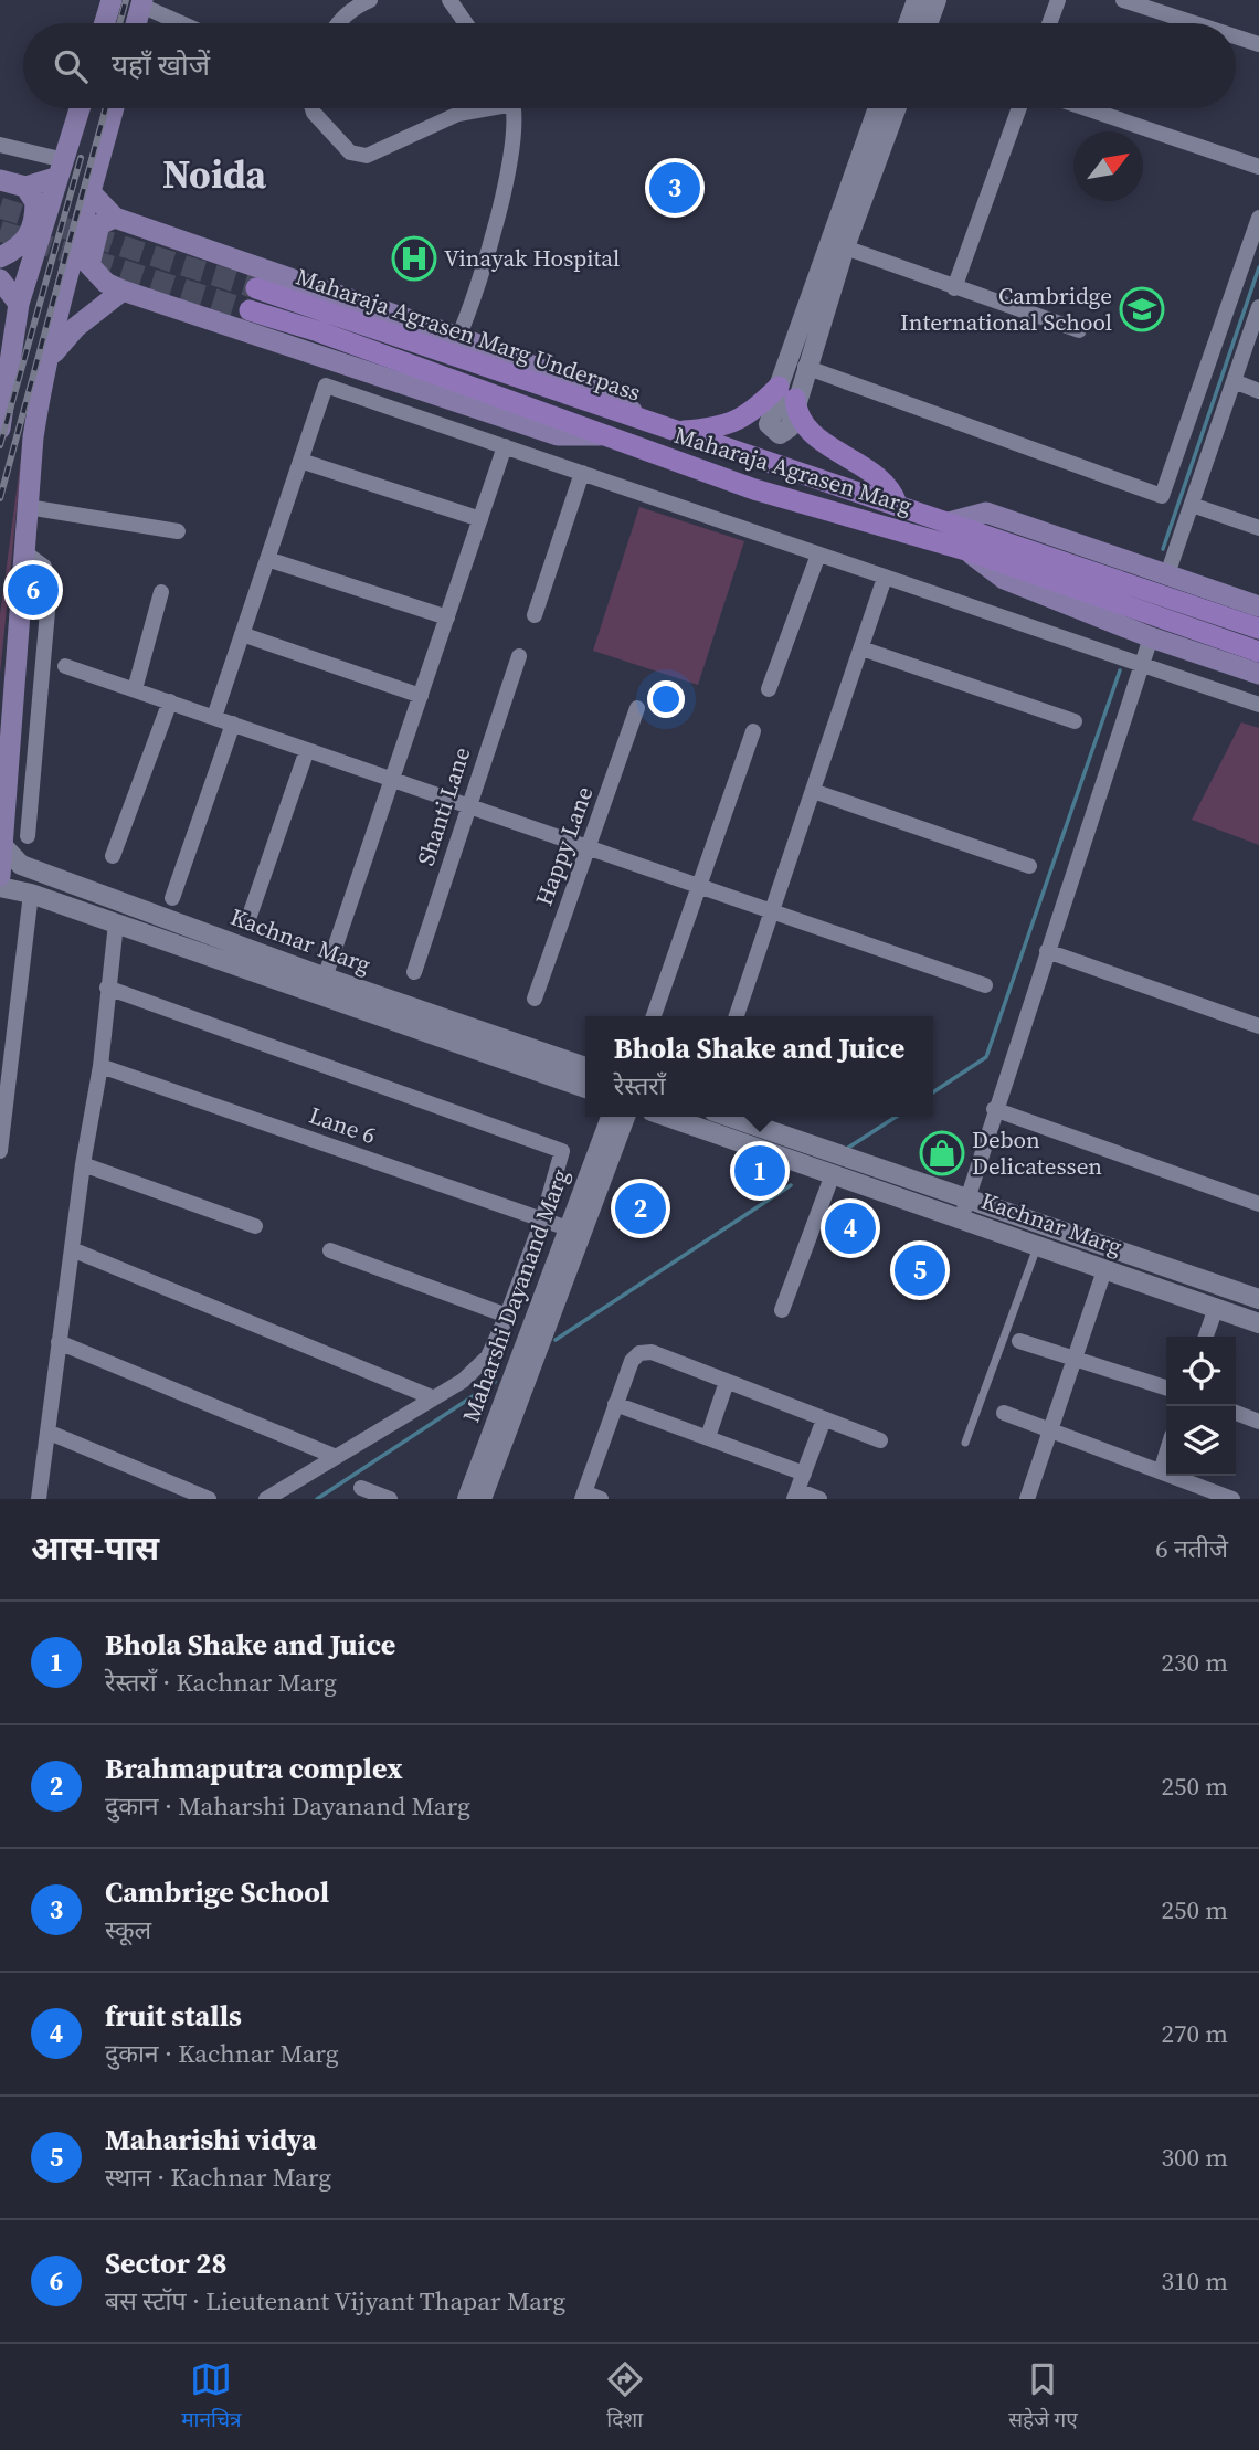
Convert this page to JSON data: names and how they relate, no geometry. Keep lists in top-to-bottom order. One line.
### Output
{"streets":{"main road":["Maharaja Agrasen Marg Underpass","Maharaja Agrasen Marg"],"street":["Shanti Lane","Happy Lane","Kachnar Marg","Lane 6","Maharshi Dayanand Marg"]},"crossings":[["Maharaja Agrasen Marg Underpass","Maharaja Agrasen Marg"],["Lane 6","Maharshi Dayanand Marg"]],"districts":["Noida"],"places":{"hospital":["Vinayak Hospital"],"school or university":["Cambridge International School"],"shop":["Debon Delicatessen"]},"north":"top right","page":{"search":"यहाँ खोजें","pins":["3","6","1","2","4","5"],"popup":["Bhola Shake and Juice","रेस्तराँ"],"heading":["आस-पास","6 नतीजे"],"list":[{"mark":"1","name":"Bhola Shake and Juice","note":"रेस्तराँ · Kachnar Marg","value":"230 m"},{"mark":"2","name":"Brahmaputra complex","note":"दुकान · Maharshi Dayanand Marg","value":"250 m"},{"mark":"3","name":"Cambrige School","note":"स्कूल","value":"250 m"},{"mark":"4","name":"fruit stalls","note":"दुकान · Kachnar Marg","value":"270 m"},{"mark":"5","name":"Maharishi vidya","note":"स्थान · Kachnar Marg","value":"300 m"},{"mark":"6","name":"Sector 28","note":"बस स्टॉप · Lieutenant Vijyant Thapar Marg","value":"310 m"}],"nav":["मानचित्र","दिशा","सहेजे गए"]}}
